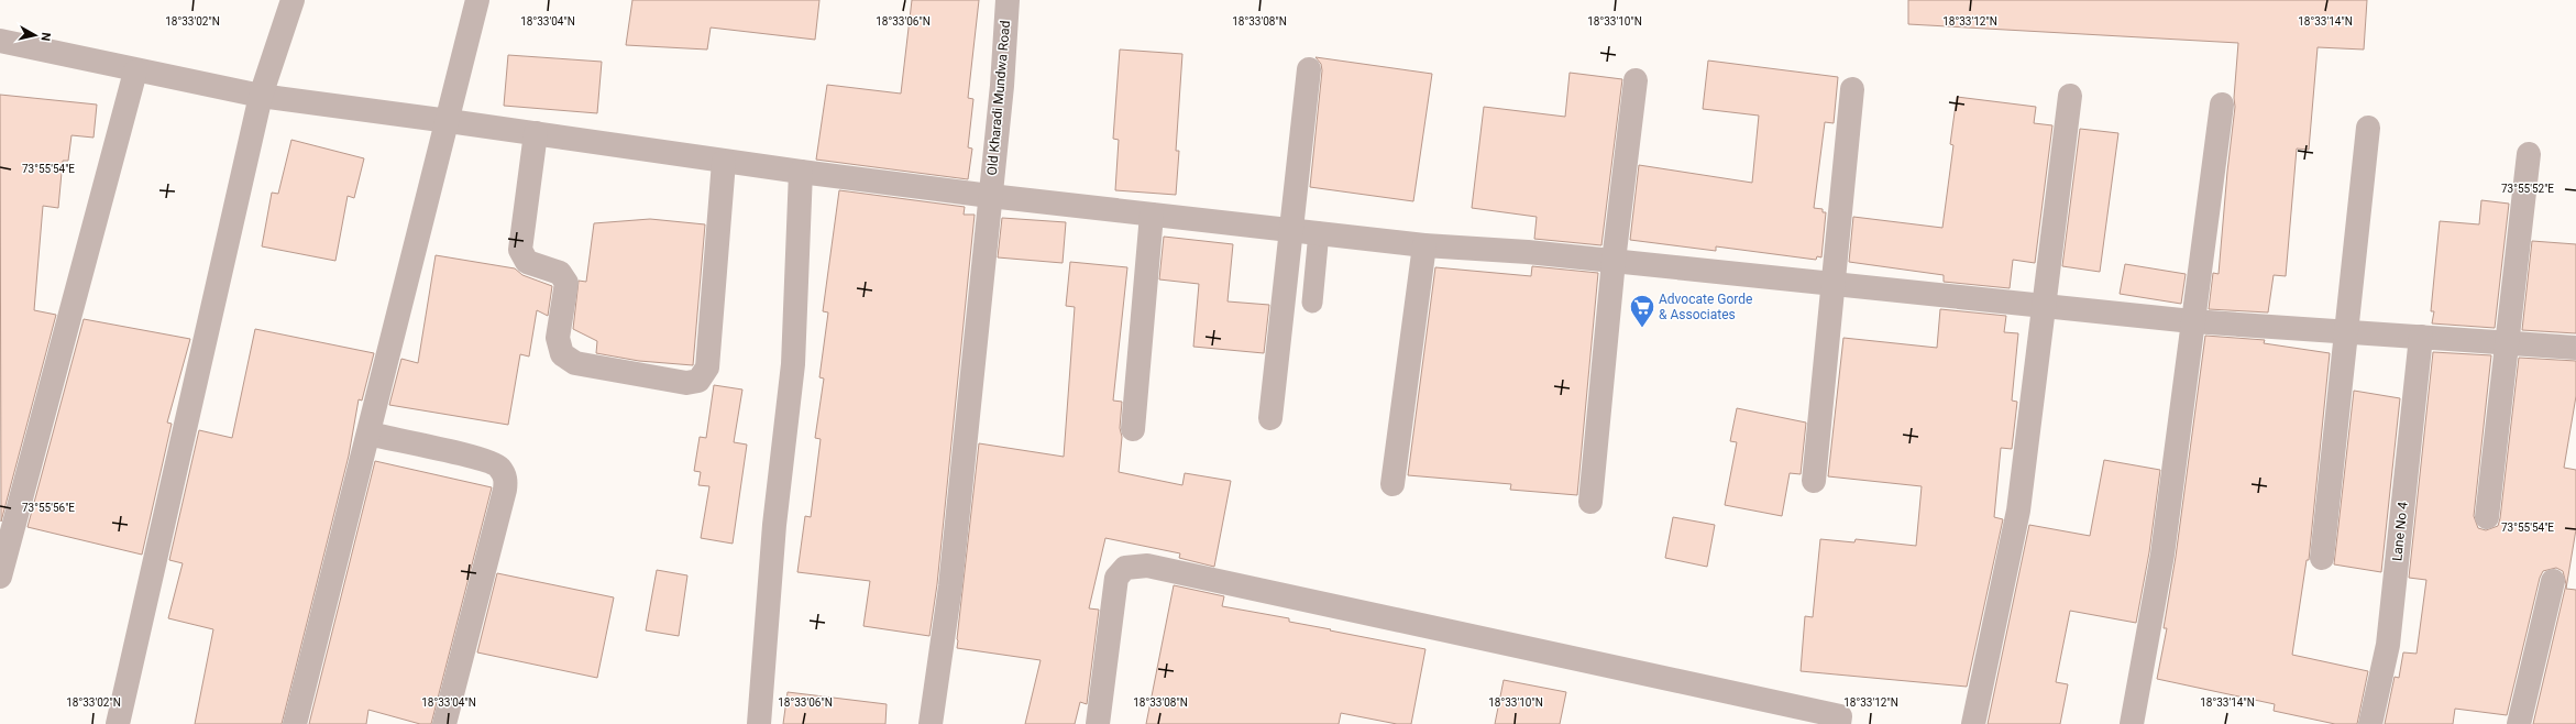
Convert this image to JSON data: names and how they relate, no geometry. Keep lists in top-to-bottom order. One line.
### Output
{"streets":{"street":["Old Kharadi Mundwa Road","Lane No 4"]},"places":{"supermarket":["Advocate Gorde & Associates"]},"north":"right","coordinates":["18°33'02\"N","18°33'04\"N","18°33'06\"N","18°33'08\"N","18°33'10\"N","18°33'12\"N","18°33'14\"N","73°55'54\"E","73°55'52\"E","73°55'56\"E"]}
